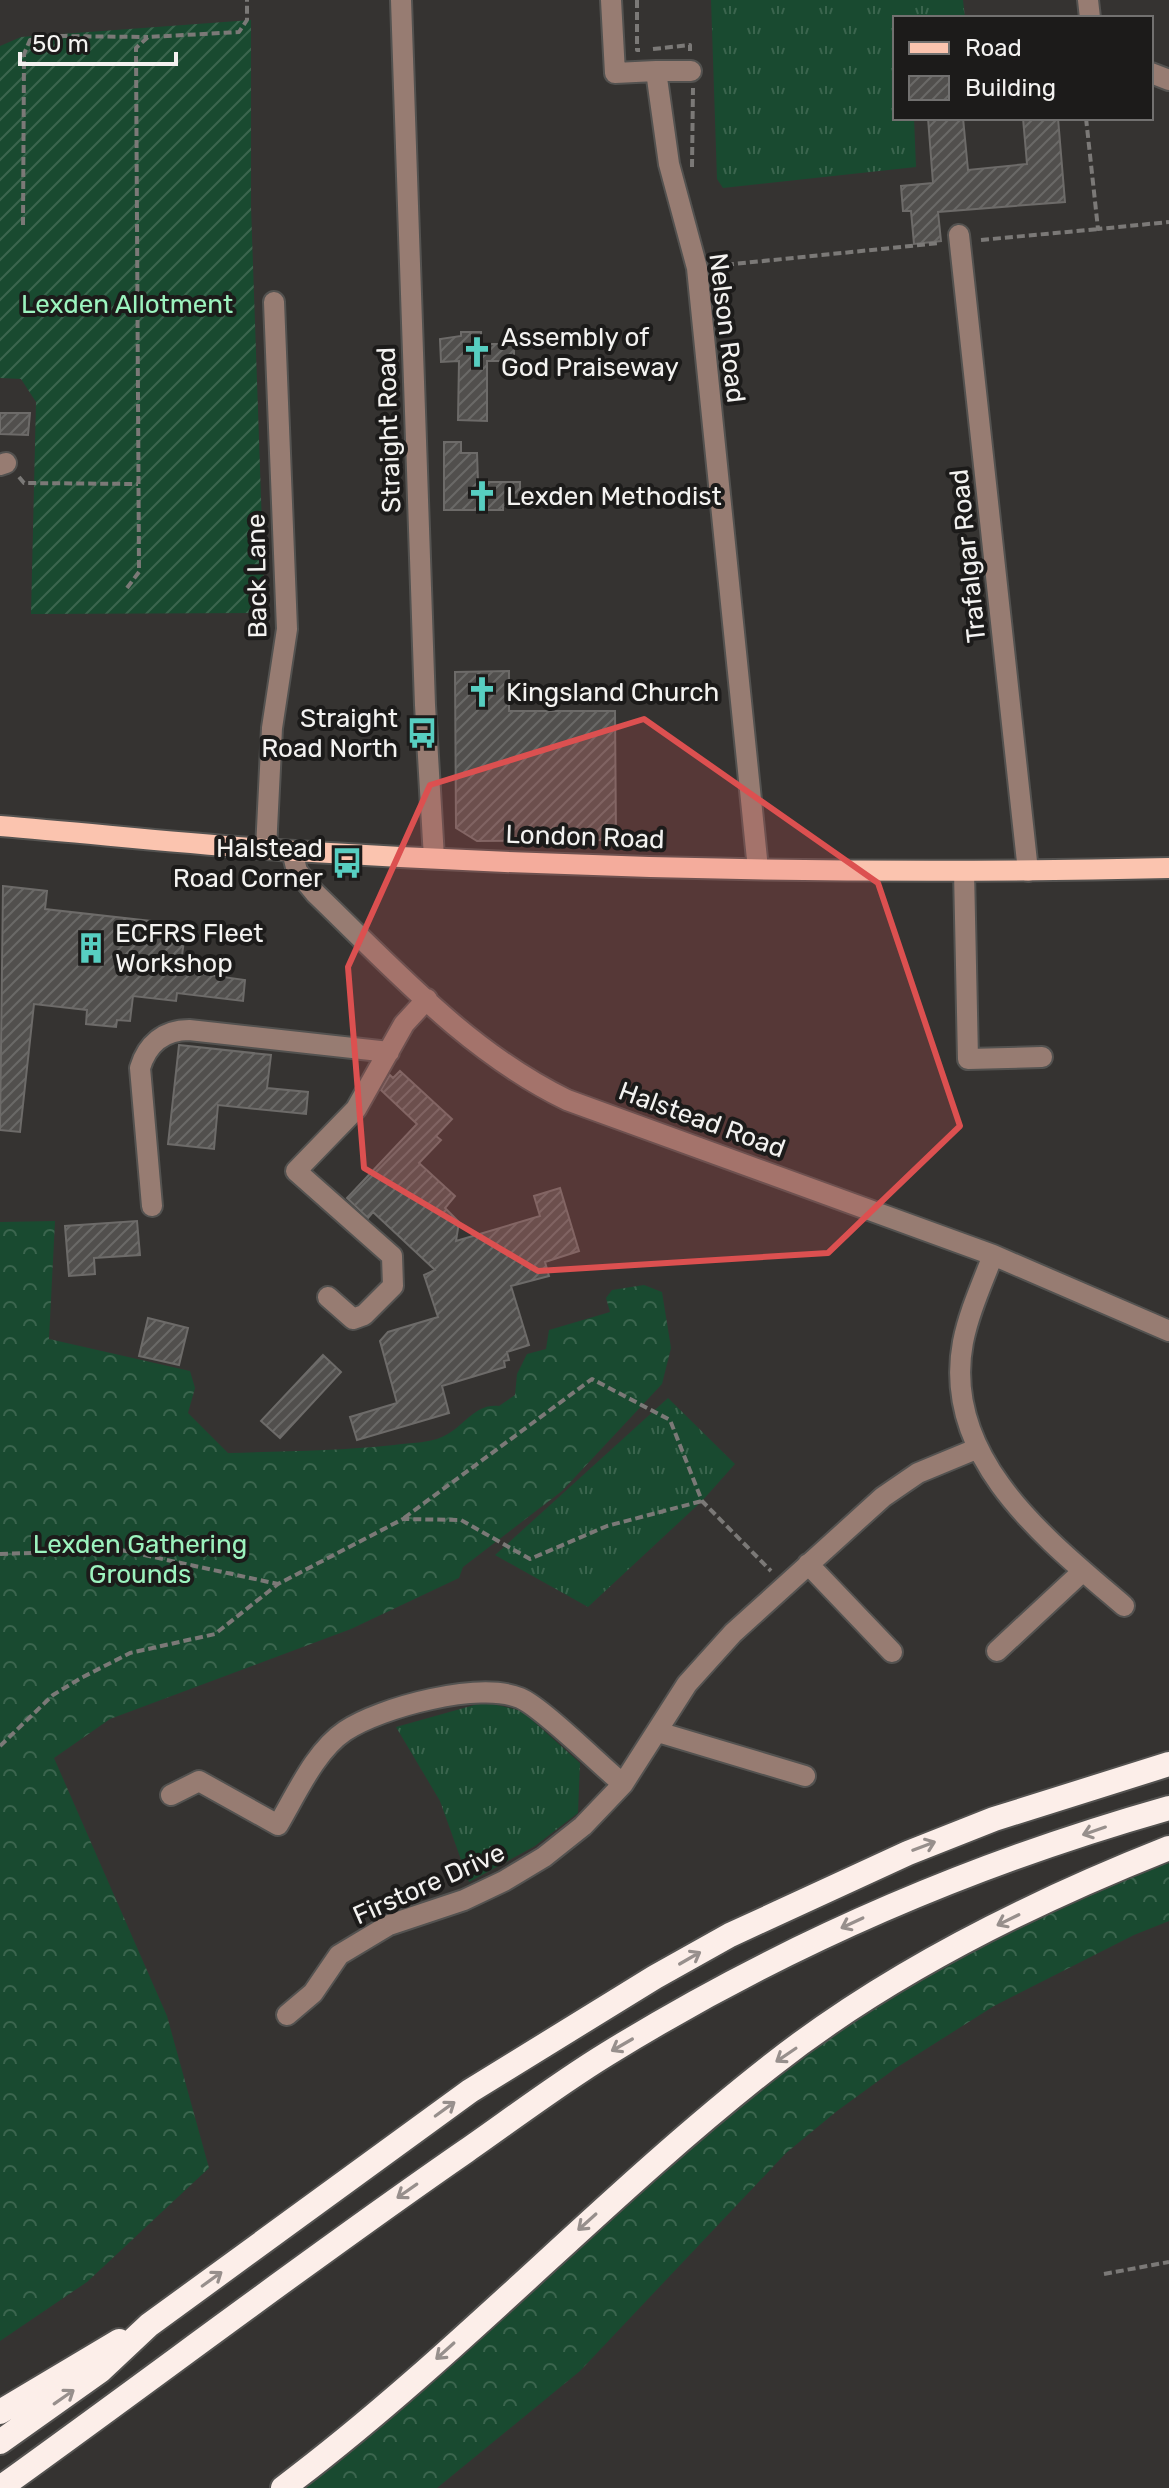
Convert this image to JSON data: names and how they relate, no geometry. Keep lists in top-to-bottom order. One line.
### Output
{"streets":{"main road":["London Road"],"street":["Nelson Road","Straight Road","Trafalgar Road","Back Lane","Halstead Road","Firstore Drive"]},"crossings":[["Nelson Road","London Road"],["Straight Road","London Road"],["Trafalgar Road","London Road"],["Back Lane","London Road"],["London Road","Halstead Road"]],"parks":["Lexden Allotment","Lexden Gathering Grounds"],"places":{"church":["Assembly of God Praiseway","Lexden Methodist","Kingsland Church"],"bus stop":["Straight Road North","Halstead Road Corner"],"building":["ECFRS Fleet Workshop"]},"legend":["Road","Building"],"scale_bar":"50 m"}
